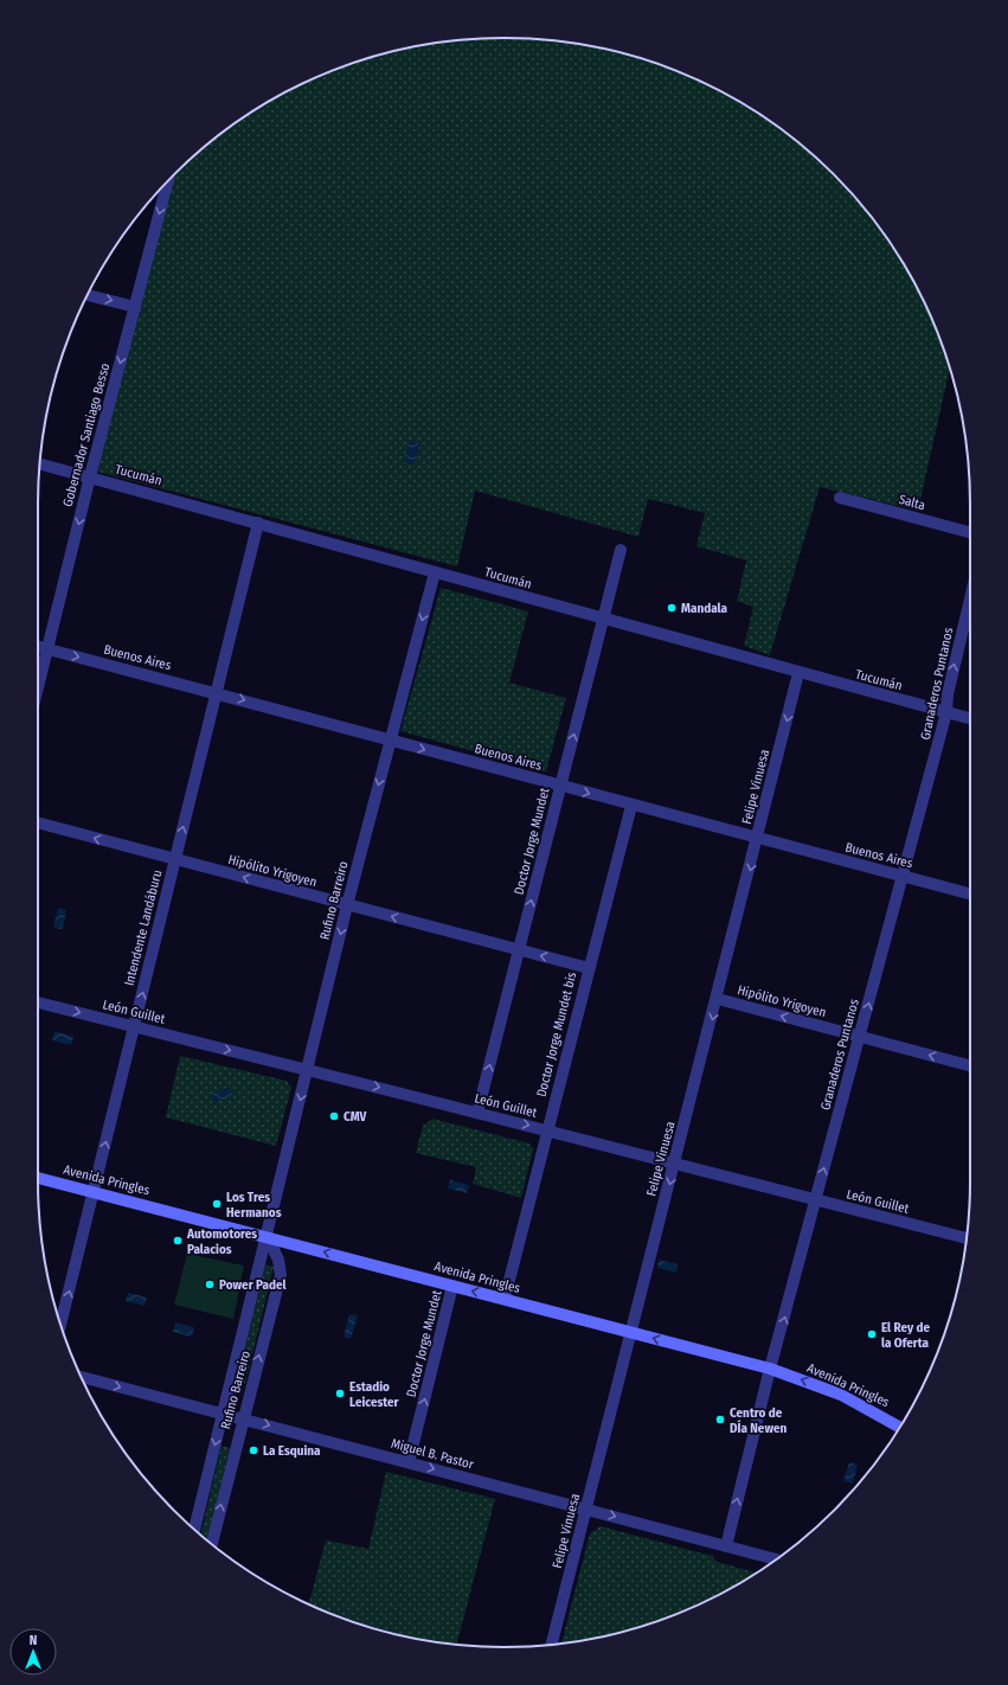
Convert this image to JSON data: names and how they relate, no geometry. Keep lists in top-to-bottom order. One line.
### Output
{"streets":{"main road":["Avenida Pringles"],"street":["Gobernador Santiago Besso","Tucumán","Salta","Buenos Aires","Granaderos Puntanos","Felipe Vinuesa","Doctor Jorge Mundet","Hipólito Yrigoyen","Rufino Barreiro","Intendente Landáburu","León Guillet","Doctor Jorge Mundet bis","Miguel B. Pastor"]},"crossings":[["Gobernador Santiago Besso","Tucumán"],["Gobernador Santiago Besso","Buenos Aires"],["Tucumán","Granaderos Puntanos"],["Tucumán","Felipe Vinuesa"],["Tucumán","Doctor Jorge Mundet"],["Tucumán","Rufino Barreiro"],["Tucumán","Intendente Landáburu"],["Buenos Aires","Granaderos Puntanos"],["Buenos Aires","Felipe Vinuesa"],["Buenos Aires","Doctor Jorge Mundet"],["Buenos Aires","Rufino Barreiro"],["Buenos Aires","Intendente Landáburu"],["Buenos Aires","Doctor Jorge Mundet bis"],["Granaderos Puntanos","Hipólito Yrigoyen"],["Granaderos Puntanos","León Guillet"],["Granaderos Puntanos","Avenida Pringles"],["Granaderos Puntanos","Miguel B. Pastor"],["Felipe Vinuesa","Hipólito Yrigoyen"],["Felipe Vinuesa","León Guillet"],["Felipe Vinuesa","Avenida Pringles"],["Felipe Vinuesa","Miguel B. Pastor"],["Doctor Jorge Mundet","Hipólito Yrigoyen"],["Doctor Jorge Mundet","León Guillet"],["Doctor Jorge Mundet","Avenida Pringles"],["Doctor Jorge Mundet","Miguel B. Pastor"],["Hipólito Yrigoyen","Rufino Barreiro"],["Hipólito Yrigoyen","Intendente Landáburu"],["Hipólito Yrigoyen","Doctor Jorge Mundet bis"],["Rufino Barreiro","León Guillet"],["Rufino Barreiro","Avenida Pringles"],["Rufino Barreiro","Miguel B. Pastor"],["Intendente Landáburu","León Guillet"],["Intendente Landáburu","Avenida Pringles"],["León Guillet","Doctor Jorge Mundet bis"],["Doctor Jorge Mundet bis","Avenida Pringles"]],"one_way":["Gobernador Santiago Besso","Buenos Aires","Granaderos Puntanos","Felipe Vinuesa","Doctor Jorge Mundet","Hipólito Yrigoyen","Intendente Landáburu","León Guillet","Avenida Pringles","Miguel B. Pastor"],"places":["Mandala","CMV","Los Tres Hermanos","Automotores Palacios","Power Padel","El Rey de la Oferta","Estadio Leicester","Centro de DÍa Newen","La Esquina"],"north":"top"}
